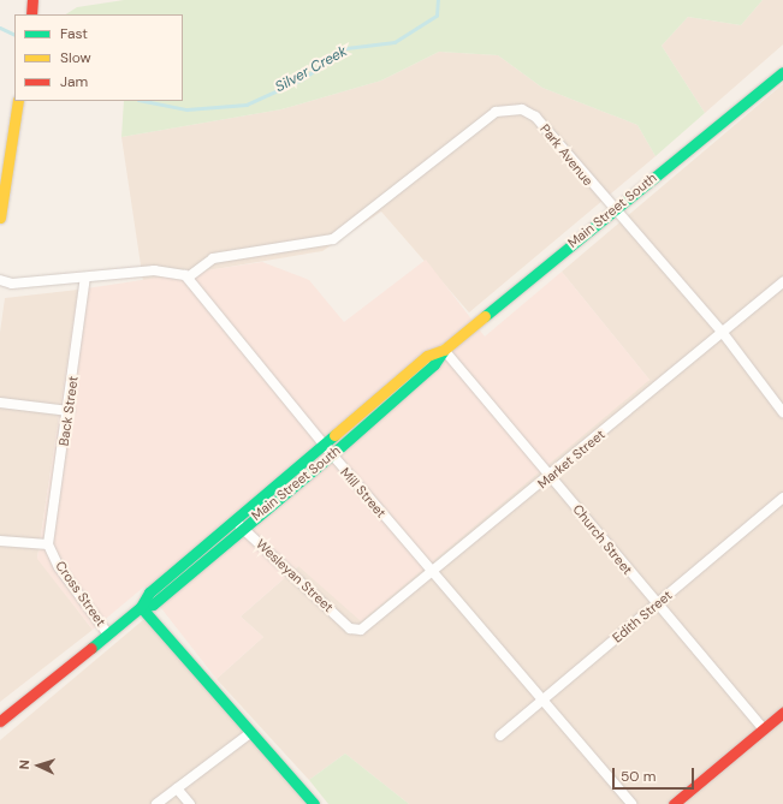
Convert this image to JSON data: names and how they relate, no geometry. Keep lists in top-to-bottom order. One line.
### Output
{"streets":{"main road":["Main Street South"],"street":["Park Avenue","Back Street","Market Street","Mill Street","Church Street","Wesleyan Street","Cross Street","Edith Street"]},"crossings":[["Park Avenue","Main Street South"],["Park Avenue","Market Street"],["Park Avenue","Mill Street"],["Main Street South","Mill Street"],["Main Street South","Church Street"],["Main Street South","Wesleyan Street"],["Main Street South","Cross Street"],["Back Street","Cross Street"],["Market Street","Mill Street"],["Market Street","Church Street"],["Market Street","Wesleyan Street"],["Mill Street","Edith Street"],["Church Street","Edith Street"]],"water":["Silver Creek"],"legend":["Fast","Slow","Jam"],"scale_bar":"50 m","north":"left"}
